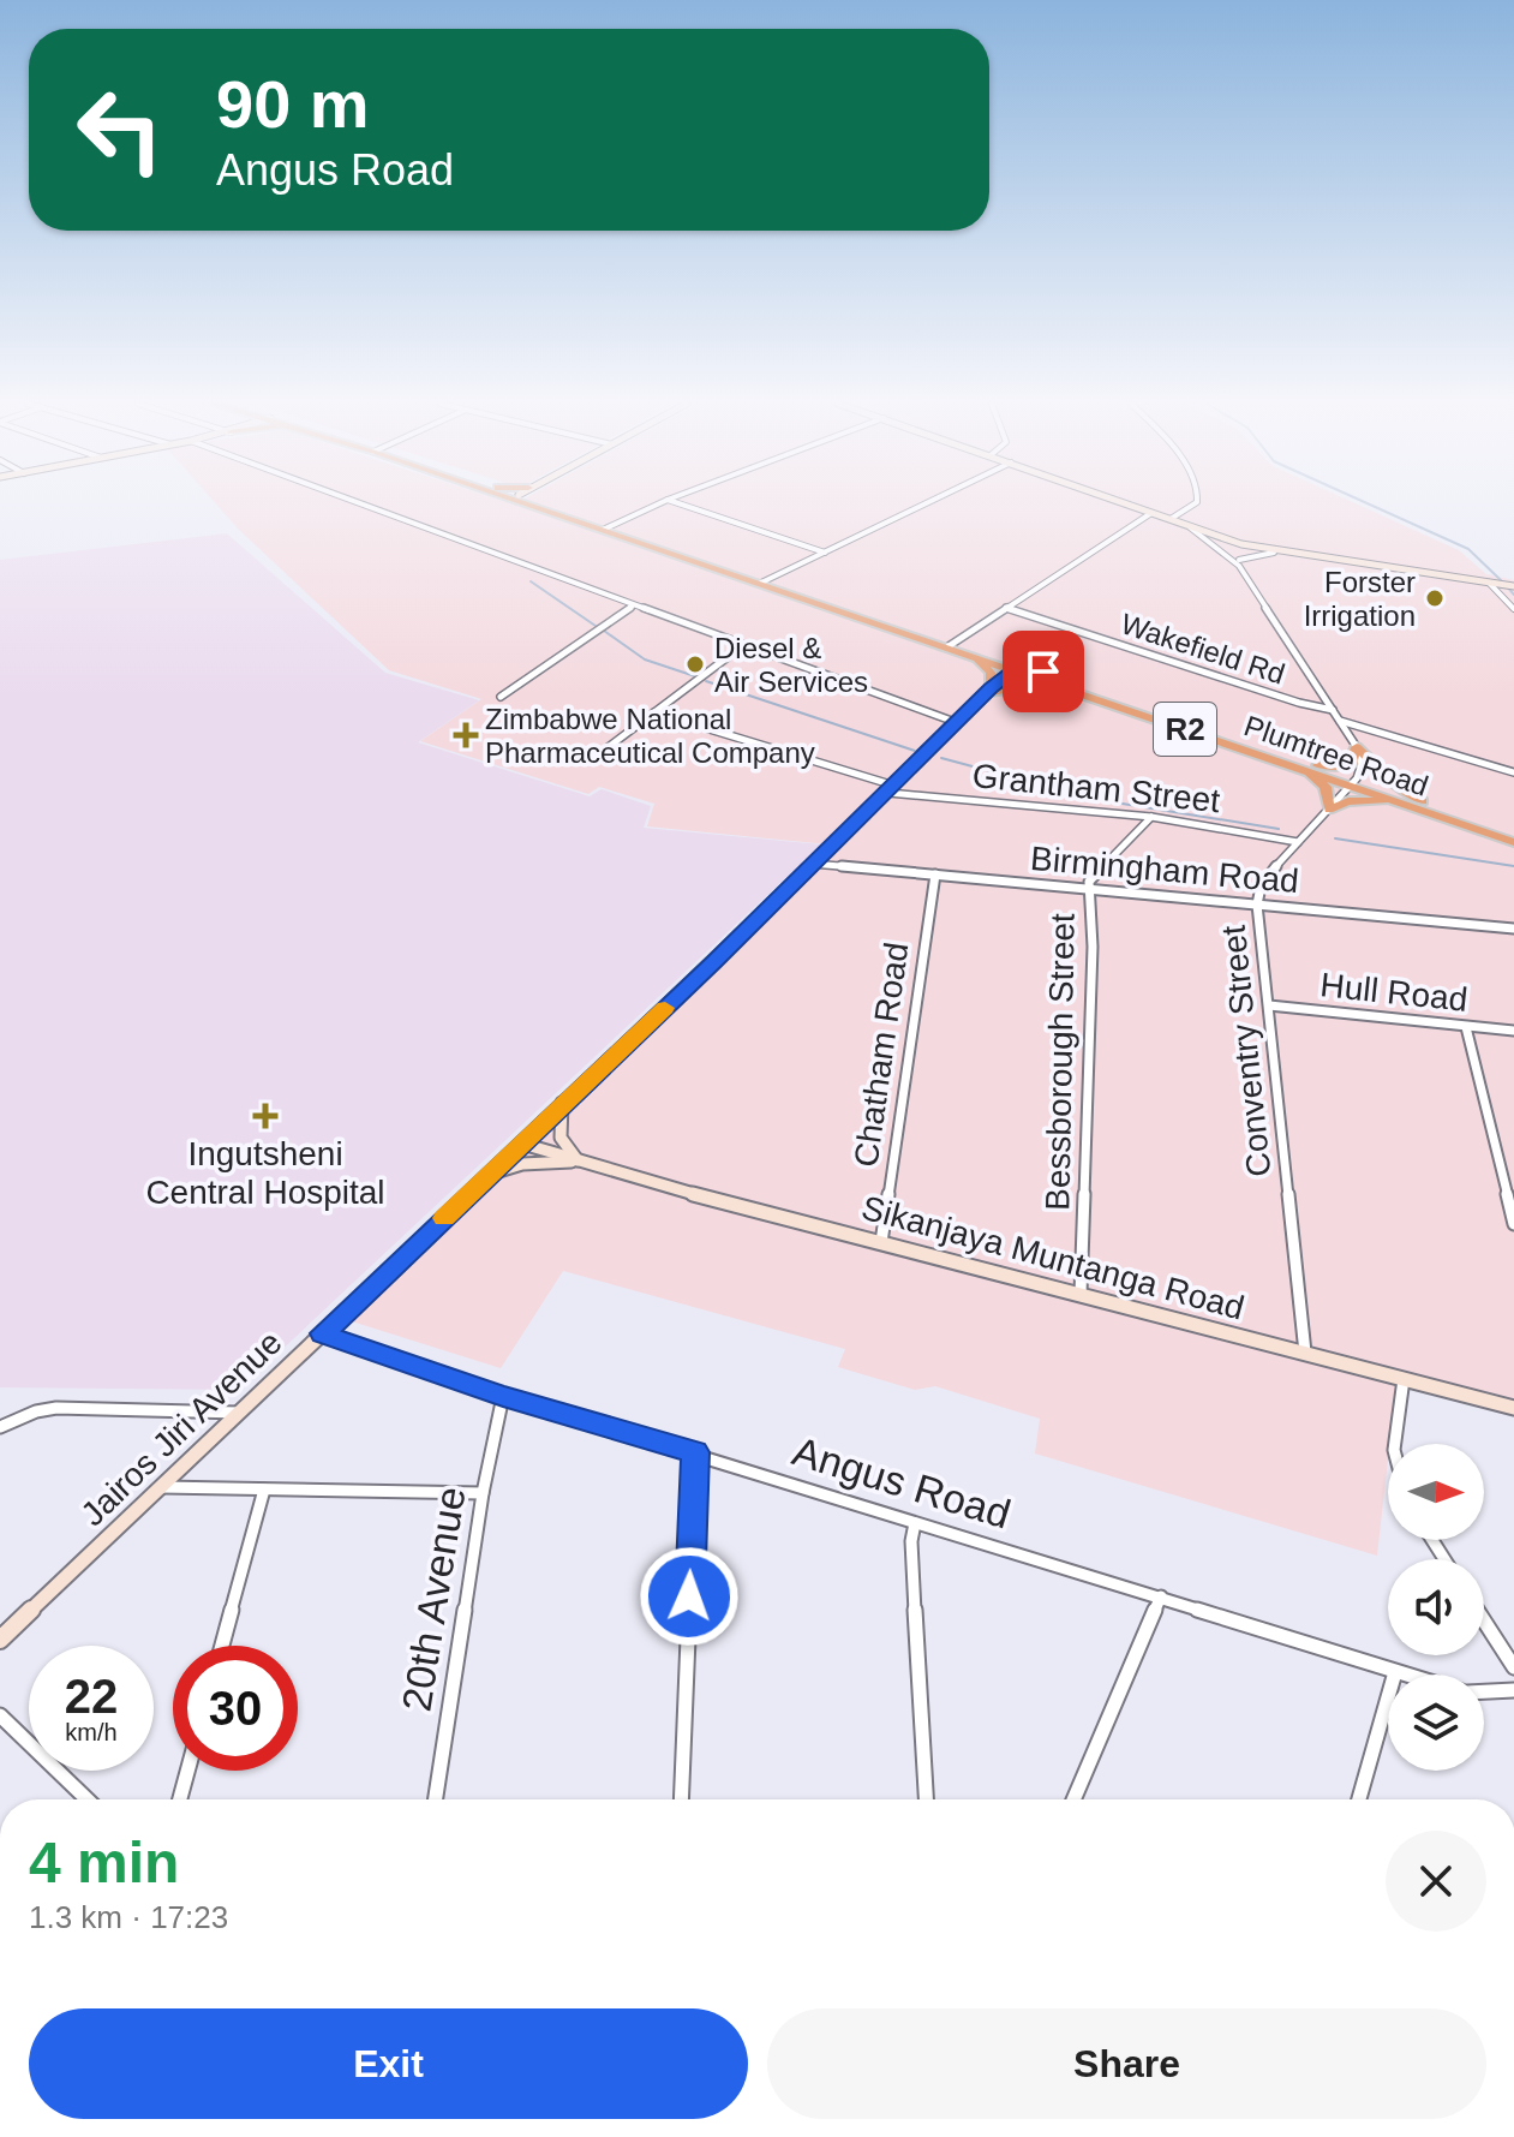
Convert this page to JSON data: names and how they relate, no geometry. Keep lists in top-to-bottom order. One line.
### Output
{"streets":{"highway":["R2","Plumtree Road"],"street":["Wakefield Rd","Grantham Street","Birmingham Road","Hull Road","Conventry Street","Chatham Road","Bessborough Street","Sikanjaya Muntanga Road","Jairos Jiri Avenue","Angus Road","20th Avenue"]},"crossings":[["Plumtree Road","Conventry Street"],["Plumtree Road","Jairos Jiri Avenue"],["Grantham Street","Conventry Street"],["Grantham Street","Jairos Jiri Avenue"],["Birmingham Road","Conventry Street"],["Birmingham Road","Chatham Road"],["Birmingham Road","Bessborough Street"],["Birmingham Road","Jairos Jiri Avenue"],["Hull Road","Conventry Street"],["Conventry Street","Sikanjaya Muntanga Road"],["Chatham Road","Sikanjaya Muntanga Road"],["Bessborough Street","Sikanjaya Muntanga Road"],["Sikanjaya Muntanga Road","Jairos Jiri Avenue"],["Jairos Jiri Avenue","Angus Road"],["Angus Road","20th Avenue"]],"places":{"other":["Forster Irrigation","Diesel & Air Services"],"health":["Zimbabwe National Pharmaceutical Company","Ingutsheni Central Hospital"]},"north":"right","page":{"turn":["90 m","Angus Road"],"speed":"22 km/h","limit":"30","heading":["4 min","1.3 km · 17:23"],"buttons":["Exit","Share"]}}
